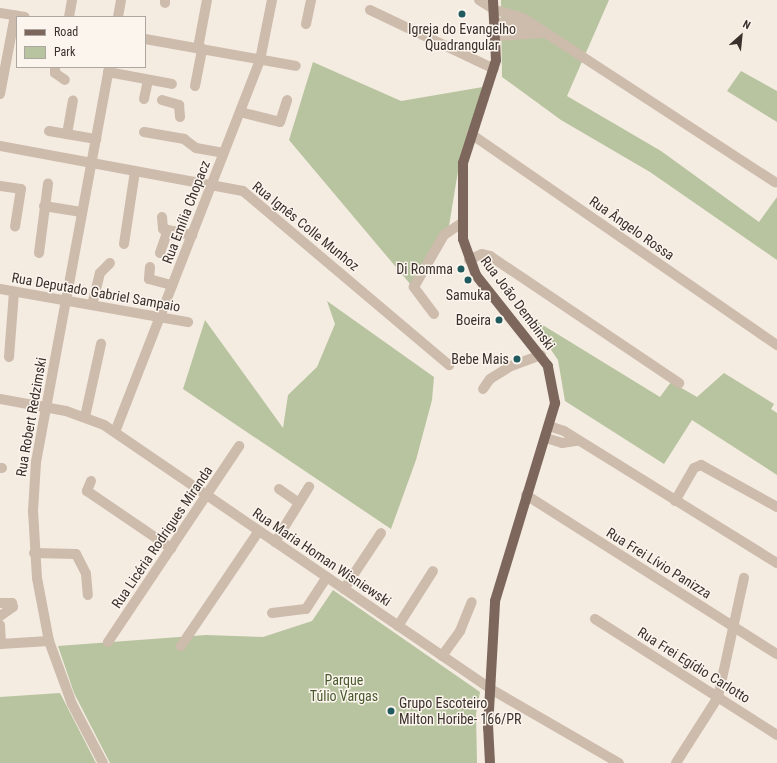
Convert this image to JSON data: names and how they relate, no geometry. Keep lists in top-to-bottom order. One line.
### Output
{"streets":{"main road":["Rua João Dembinski"],"street":["Rua Emília Chopacz","Rua Ignês Colle Munhoz","Rua Ângelo Rossa","Rua Deputado Gabriel Sampaio","Rua Robert Redzimski","Rua Licéria Rodrigues Miranda","Rua Maria Homan Wisniewski","Rua Frei Lívio Panizza","Rua Frei Egídio Carlotto"]},"crossings":[["Rua Emília Chopacz","Rua Ignês Colle Munhoz"],["Rua Emília Chopacz","Rua Deputado Gabriel Sampaio"],["Rua Emília Chopacz","Rua Maria Homan Wisniewski"],["Rua Ignês Colle Munhoz","Rua Robert Redzimski"],["Rua Ângelo Rossa","Rua João Dembinski"],["Rua Deputado Gabriel Sampaio","Rua Robert Redzimski"],["Rua João Dembinski","Rua Maria Homan Wisniewski"],["Rua João Dembinski","Rua Frei Lívio Panizza"],["Rua Robert Redzimski","Rua Maria Homan Wisniewski"],["Rua Licéria Rodrigues Miranda","Rua Maria Homan Wisniewski"]],"parks":["Parque Túlio Vargas"],"places":["Igreja do Evangelho Quadrangular","Di Romma","Samuka","Boeira","Bebe Mais","Grupo Escoteiro Milton Horibe- 166/PR"],"legend":["Road","Park"],"north":"top right"}
